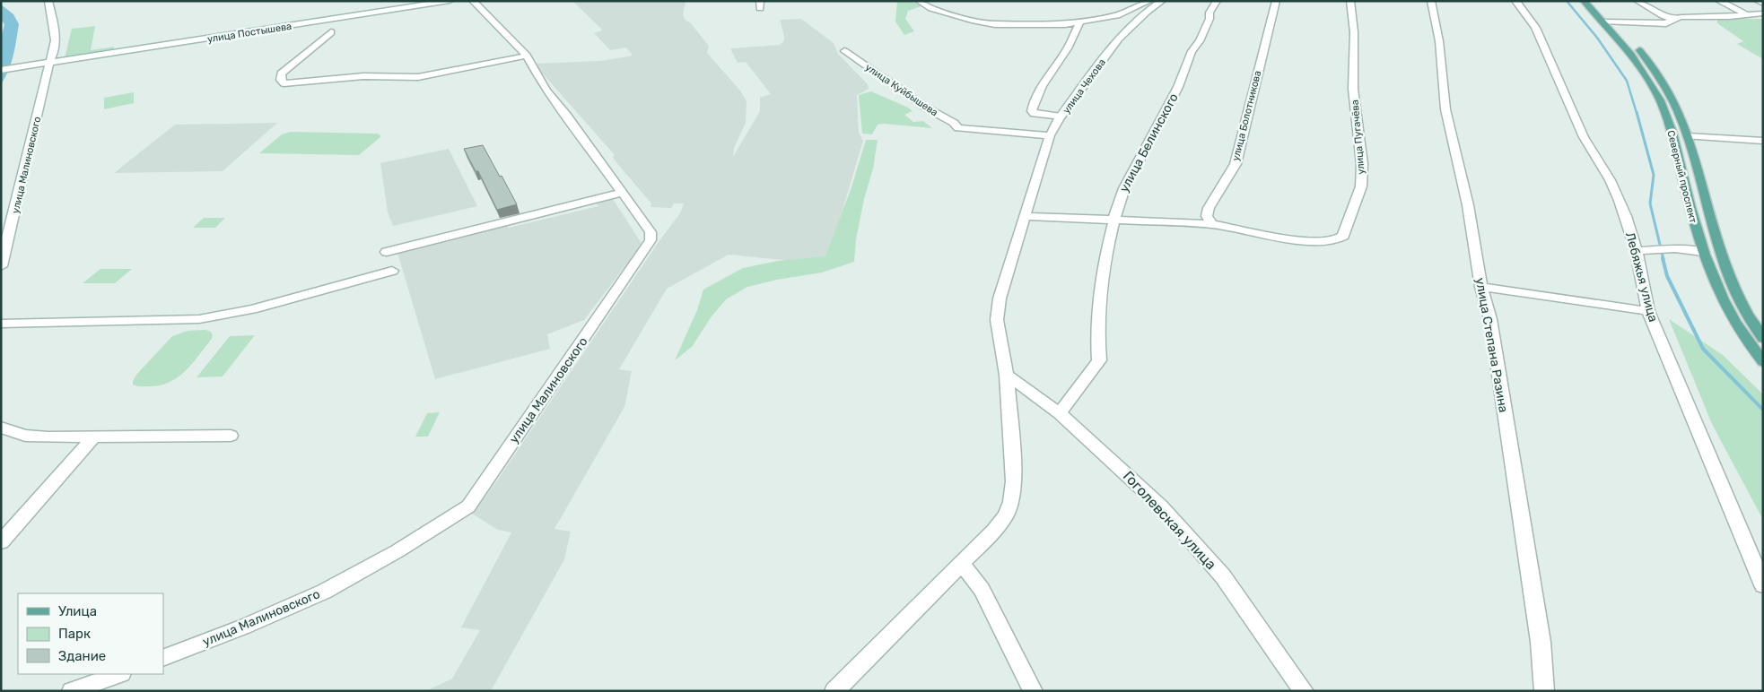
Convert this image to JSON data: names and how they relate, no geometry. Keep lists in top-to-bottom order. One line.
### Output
{"streets":{"main road":["Северный проспект"],"street":["улица Постышева","улица Чехова","улица Куйбышева","улица Болотникова","улица Пугачёва","улица Белинского","улица Малиновского","Лебяжья улица","улица Степана Разина","Гоголевская улица"]},"crossings":[["улица Постышева","улица Малиновского"],["улица Болотникова","улица Пугачёва"],["улица Белинского","Гоголевская улица"]],"legend":["Улица","Парк","Здание"]}
